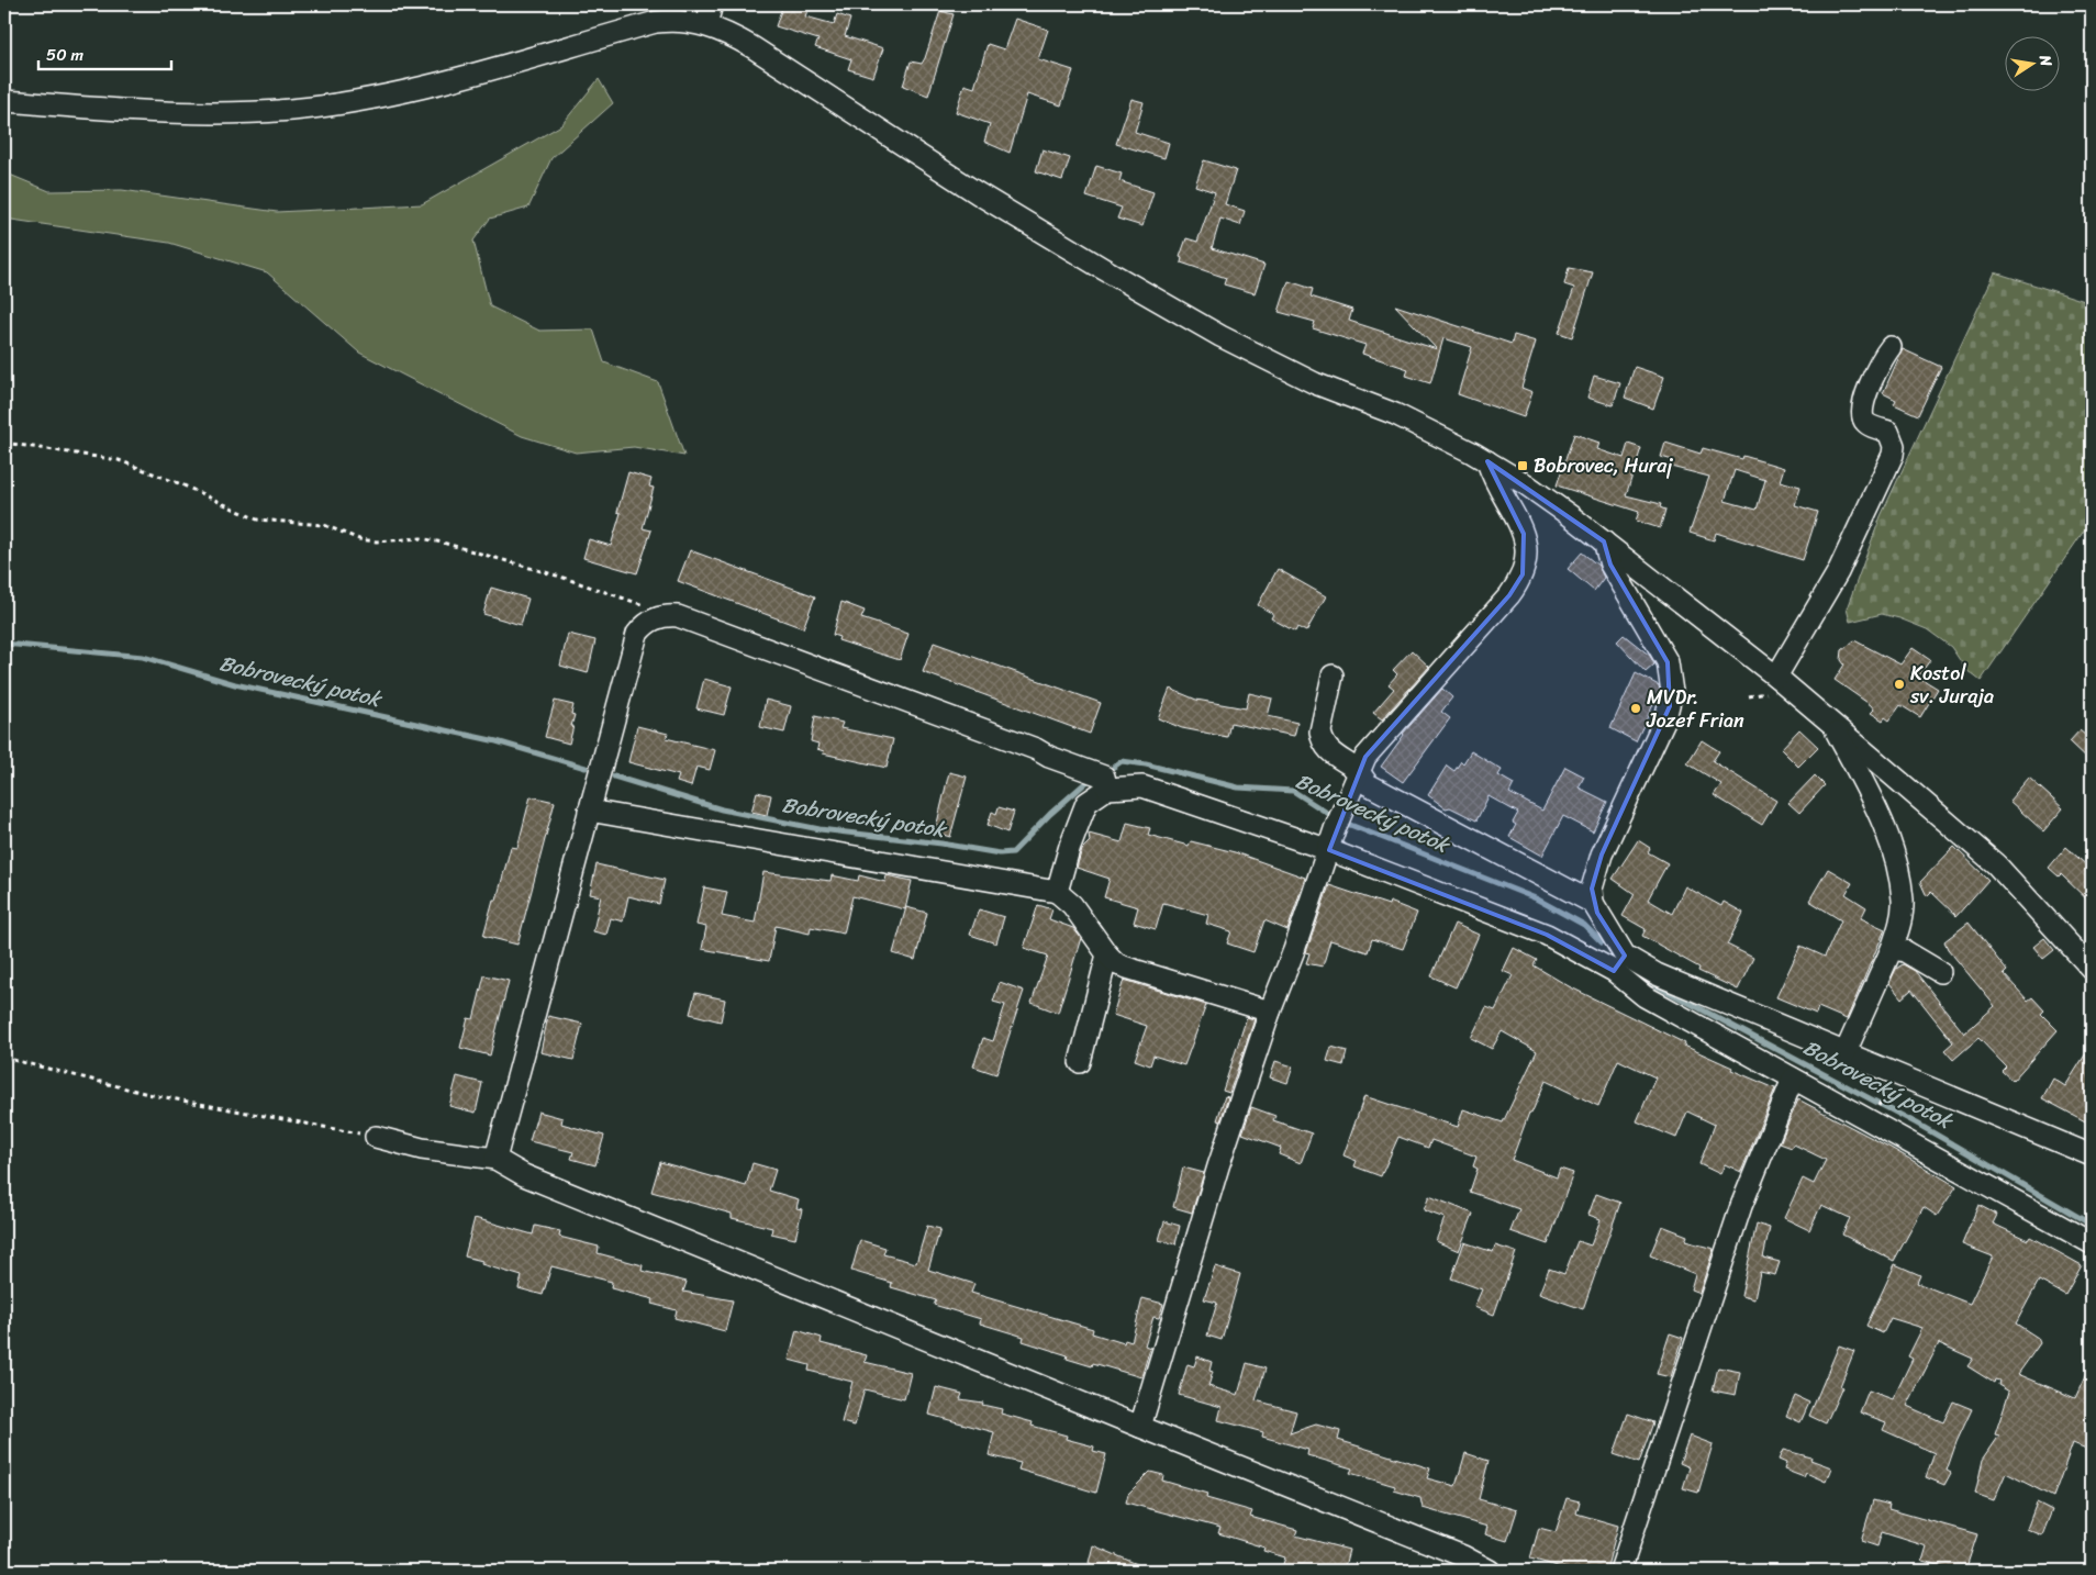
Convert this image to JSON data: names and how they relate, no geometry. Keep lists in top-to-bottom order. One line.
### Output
{"water":["Bobrovecký potok"],"places":{"transit":["Bobrovec, Huraj"],"other":["Kostol sv. Juraja","MVDr. Jozef Frian"]},"scale_bar":"50 m","north":"right"}
